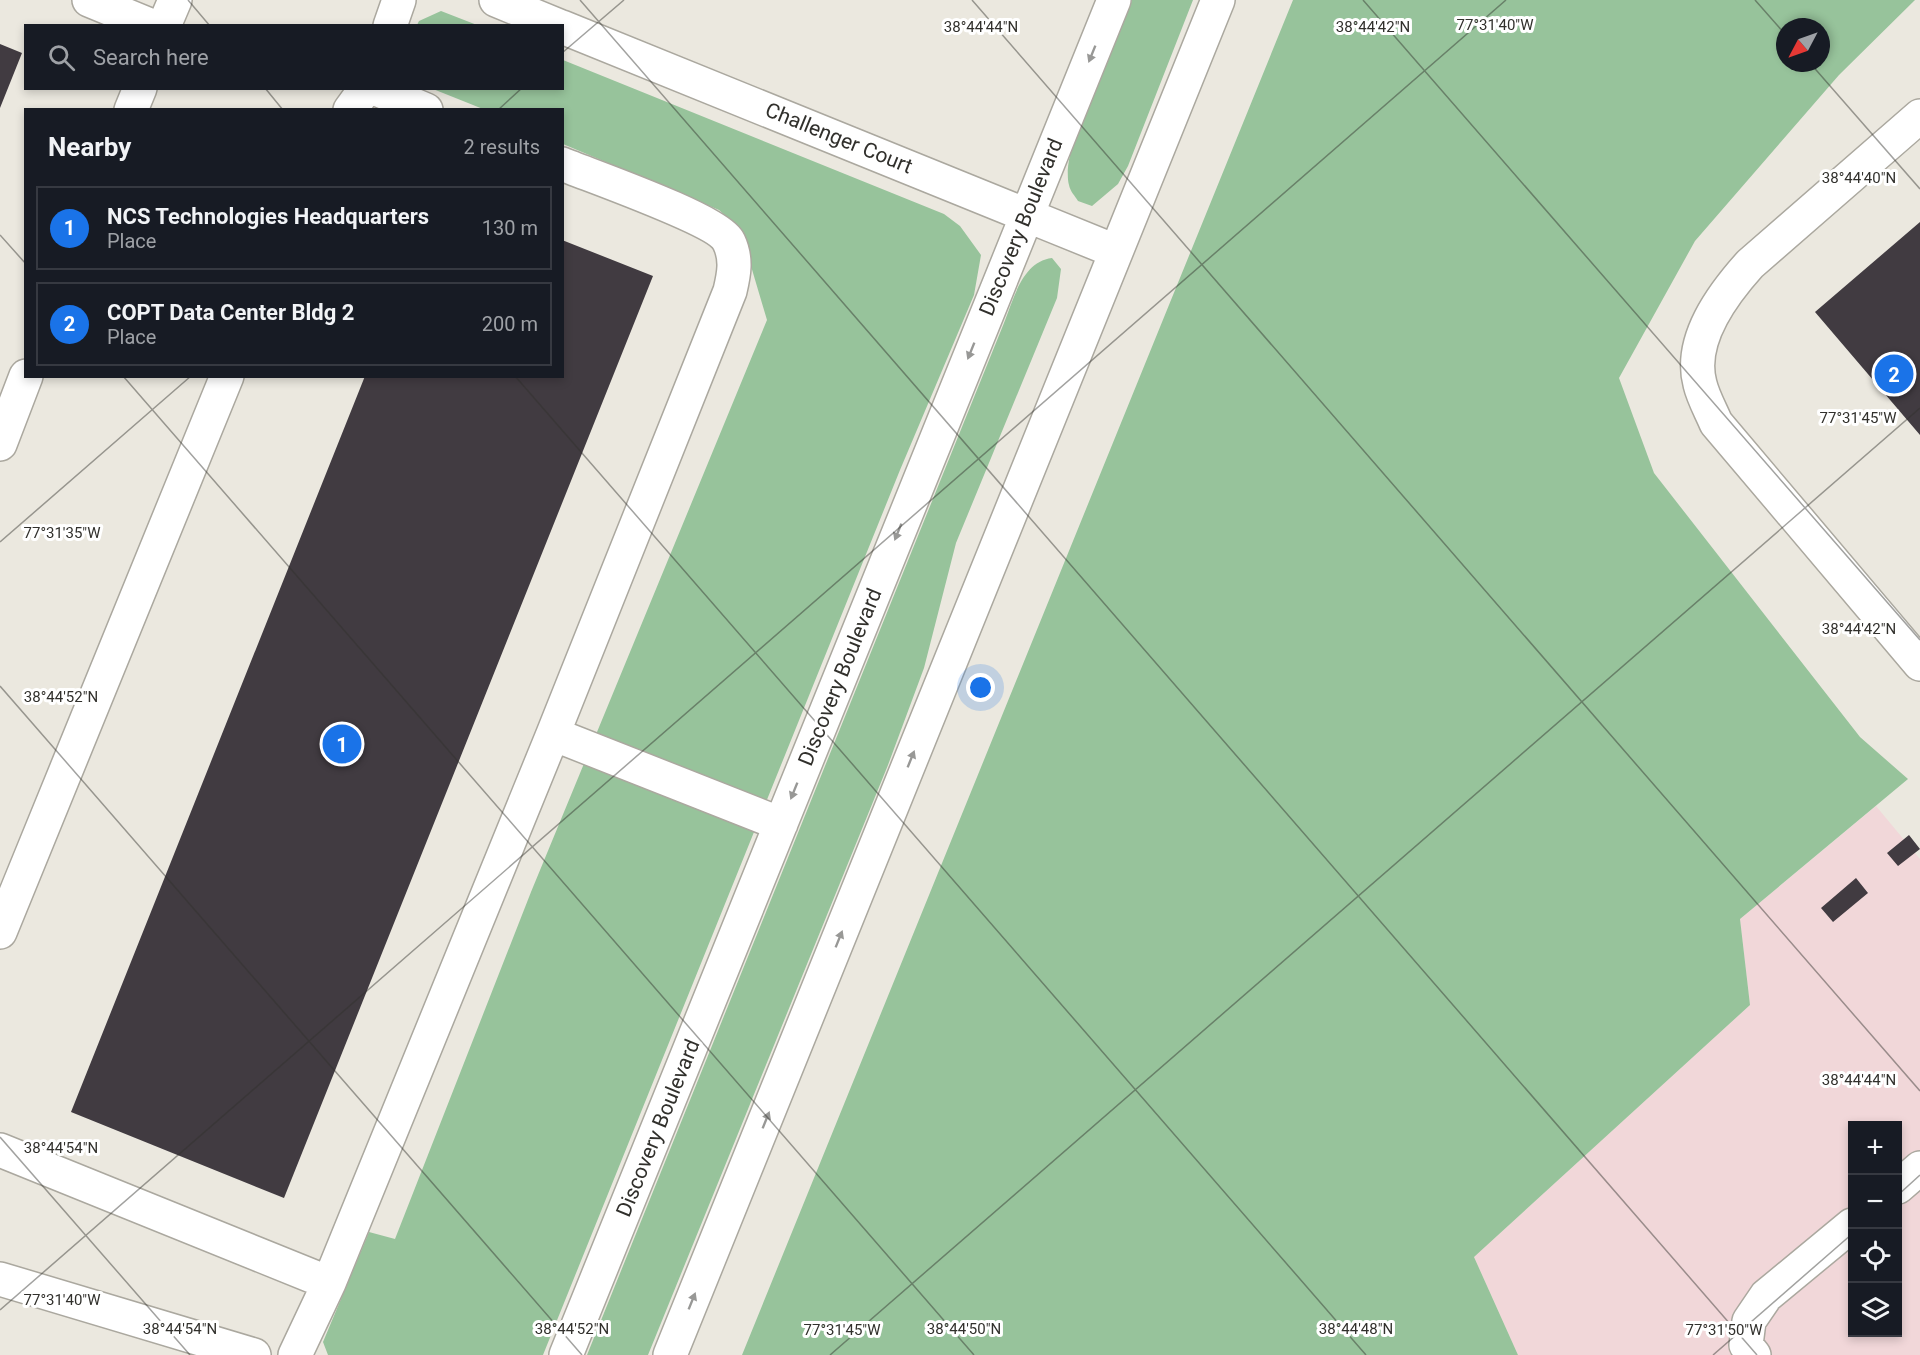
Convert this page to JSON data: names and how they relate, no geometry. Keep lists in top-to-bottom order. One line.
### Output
{"streets":{"street":["Challenger Court","Discovery Boulevard"]},"crossings":[["Challenger Court","Discovery Boulevard"]],"north":"bottom left","page":{"search":"Search here","heading":["Nearby","2 results"],"list":[{"mark":"1","name":"NCS Technologies Headquarters","note":"Place","value":"130 m"},{"mark":"2","name":"COPT Data Center Bldg 2","note":"Place","value":"200 m"}],"pins":["2","1"],"map_buttons":["+","−"]},"coordinates":["77°31'40\"W","38°44'44\"N","38°44'42\"N","38°44'40\"N","77°31'45\"W","77°31'35\"W","38°44'52\"N","38°44'54\"N","38°44'50\"N","38°44'48\"N","77°31'50\"W"]}
